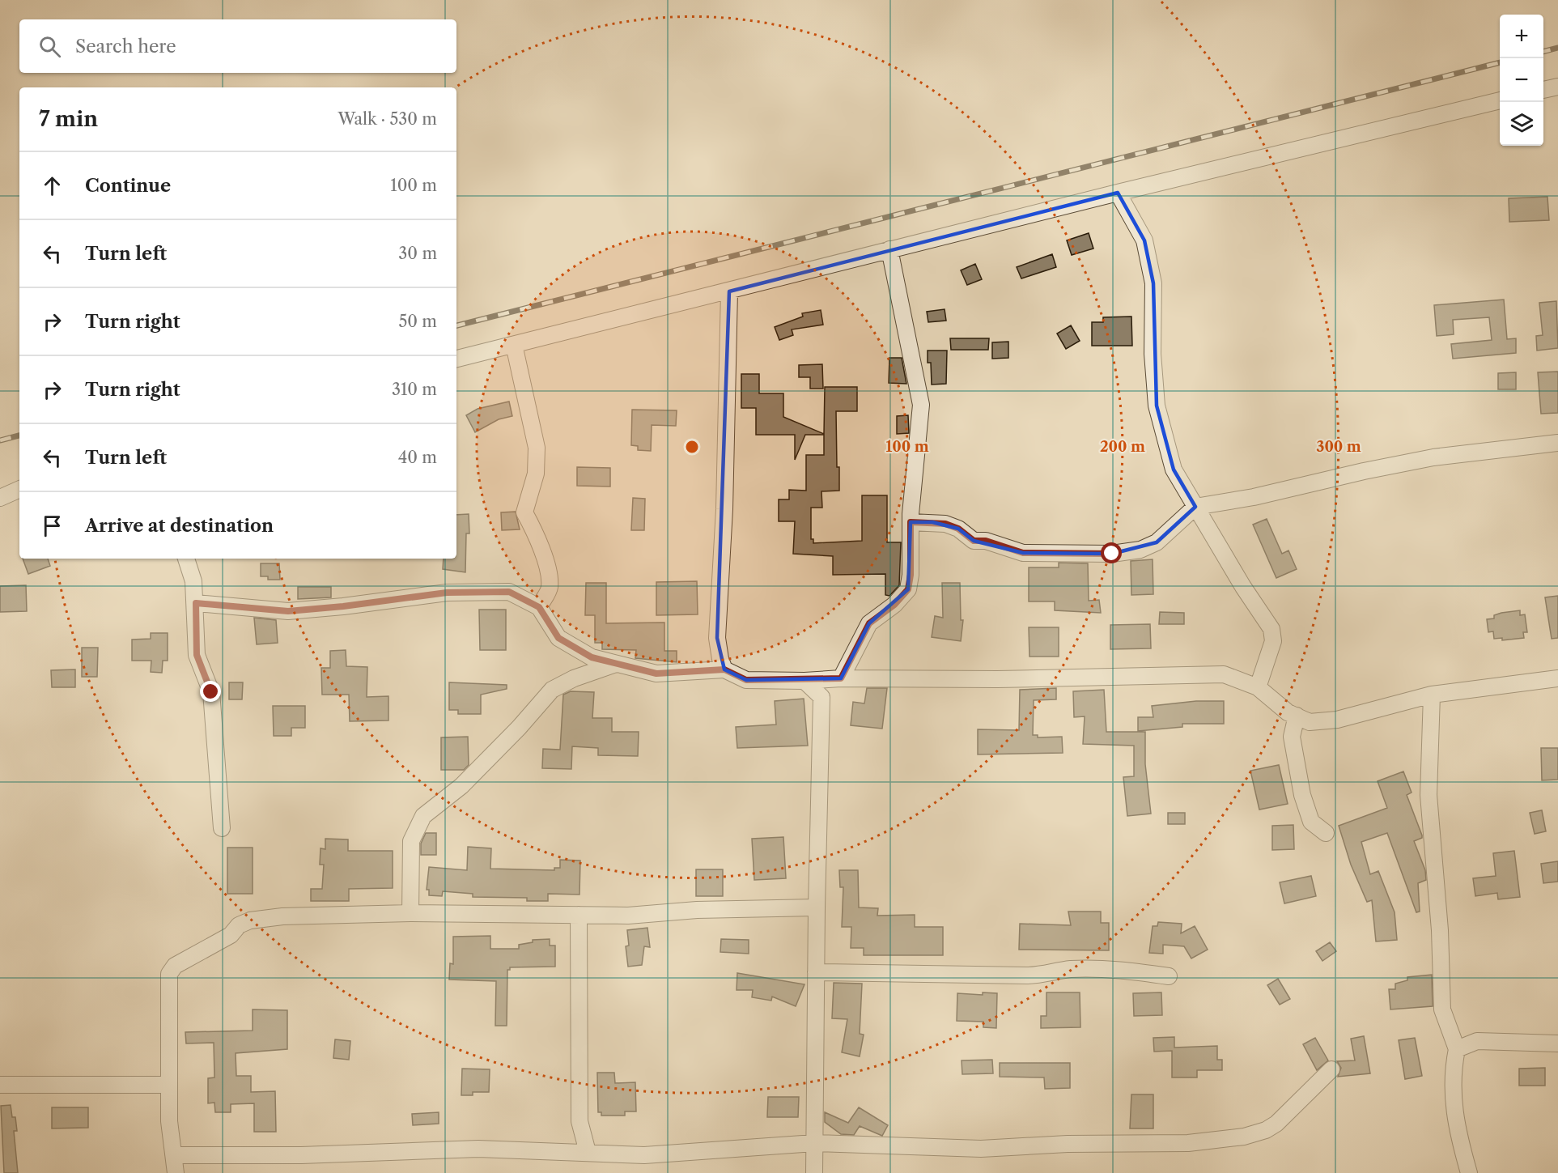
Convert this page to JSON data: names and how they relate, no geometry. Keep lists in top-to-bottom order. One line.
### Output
{"page":{"map_buttons":["+","−"],"search":"Search here","heading":["7 min","Walk · 530 m"],"list":[["Continue","100 m"],["Turn left","30 m"],["Turn right","50 m"],["Turn right","310 m"],["Turn left","40 m"],"Arrive at destination"]},"rings":["100 m","200 m","300 m"]}
